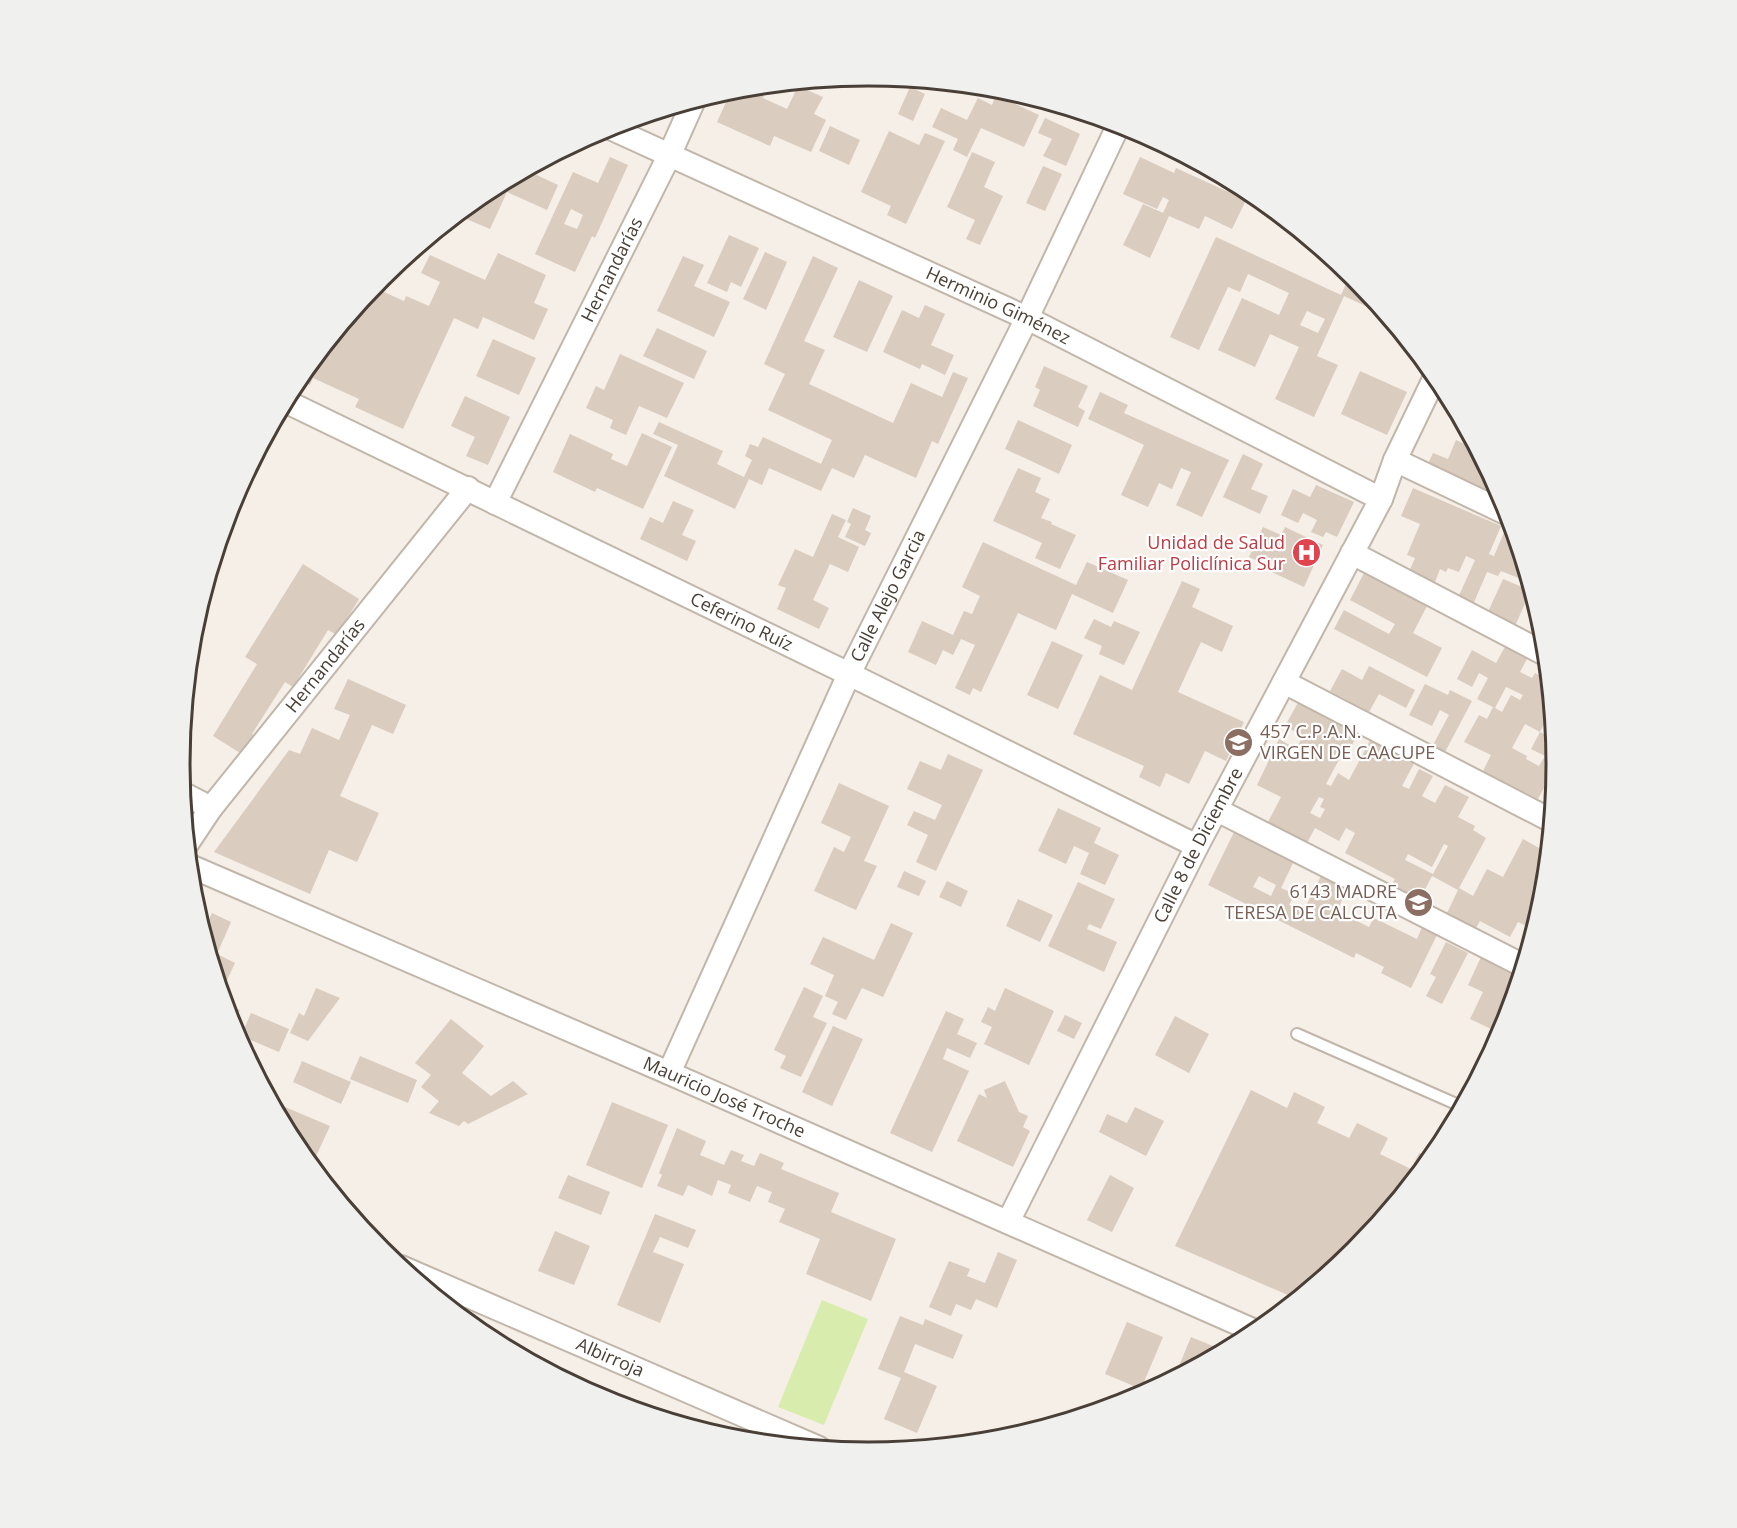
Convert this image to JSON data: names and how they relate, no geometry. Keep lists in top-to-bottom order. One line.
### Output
{"streets":{"street":["Hernandarías","Herminio Giménez","Calle Alejo Garcia","Ceferino Ruíz","Calle 8 de Diciembre","Mauricio José Troche","Albirroja"]},"crossings":[["Hernandarías","Herminio Giménez"],["Hernandarías","Ceferino Ruíz"],["Herminio Giménez","Calle Alejo Garcia"],["Herminio Giménez","Calle 8 de Diciembre"],["Calle Alejo Garcia","Ceferino Ruíz"],["Calle Alejo Garcia","Mauricio José Troche"],["Ceferino Ruíz","Calle 8 de Diciembre"],["Calle 8 de Diciembre","Mauricio José Troche"]],"places":{"hospital":["Unidad de Salud Familiar Policlínica Sur"],"school or university":["457 C.P.A.N. VIRGEN DE CAACUPE","6143 MADRE TERESA DE CALCUTA"]}}
